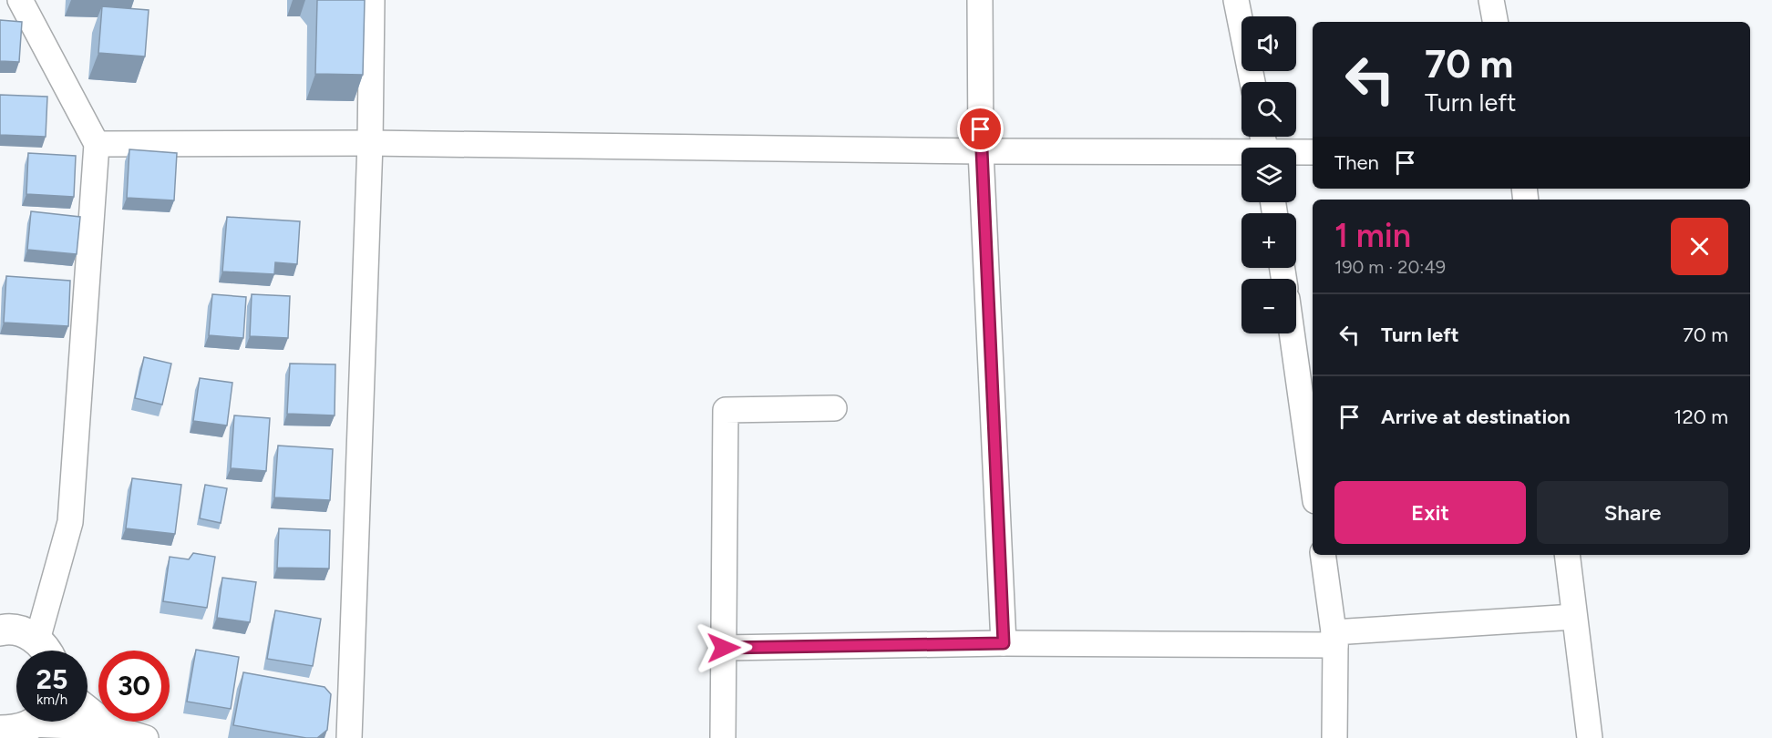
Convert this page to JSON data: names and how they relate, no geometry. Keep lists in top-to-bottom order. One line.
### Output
{"page":{"map_buttons":["+","−"],"turn":["70 m","Turn left"],"then":"Then","heading":["1 min","190 m · 20:49"],"list":[{"name":"Turn left","value":"70 m"},{"name":"Arrive at destination","value":"120 m"}],"buttons":["Exit","Share"],"speed":"25 km/h","limit":"30"}}
